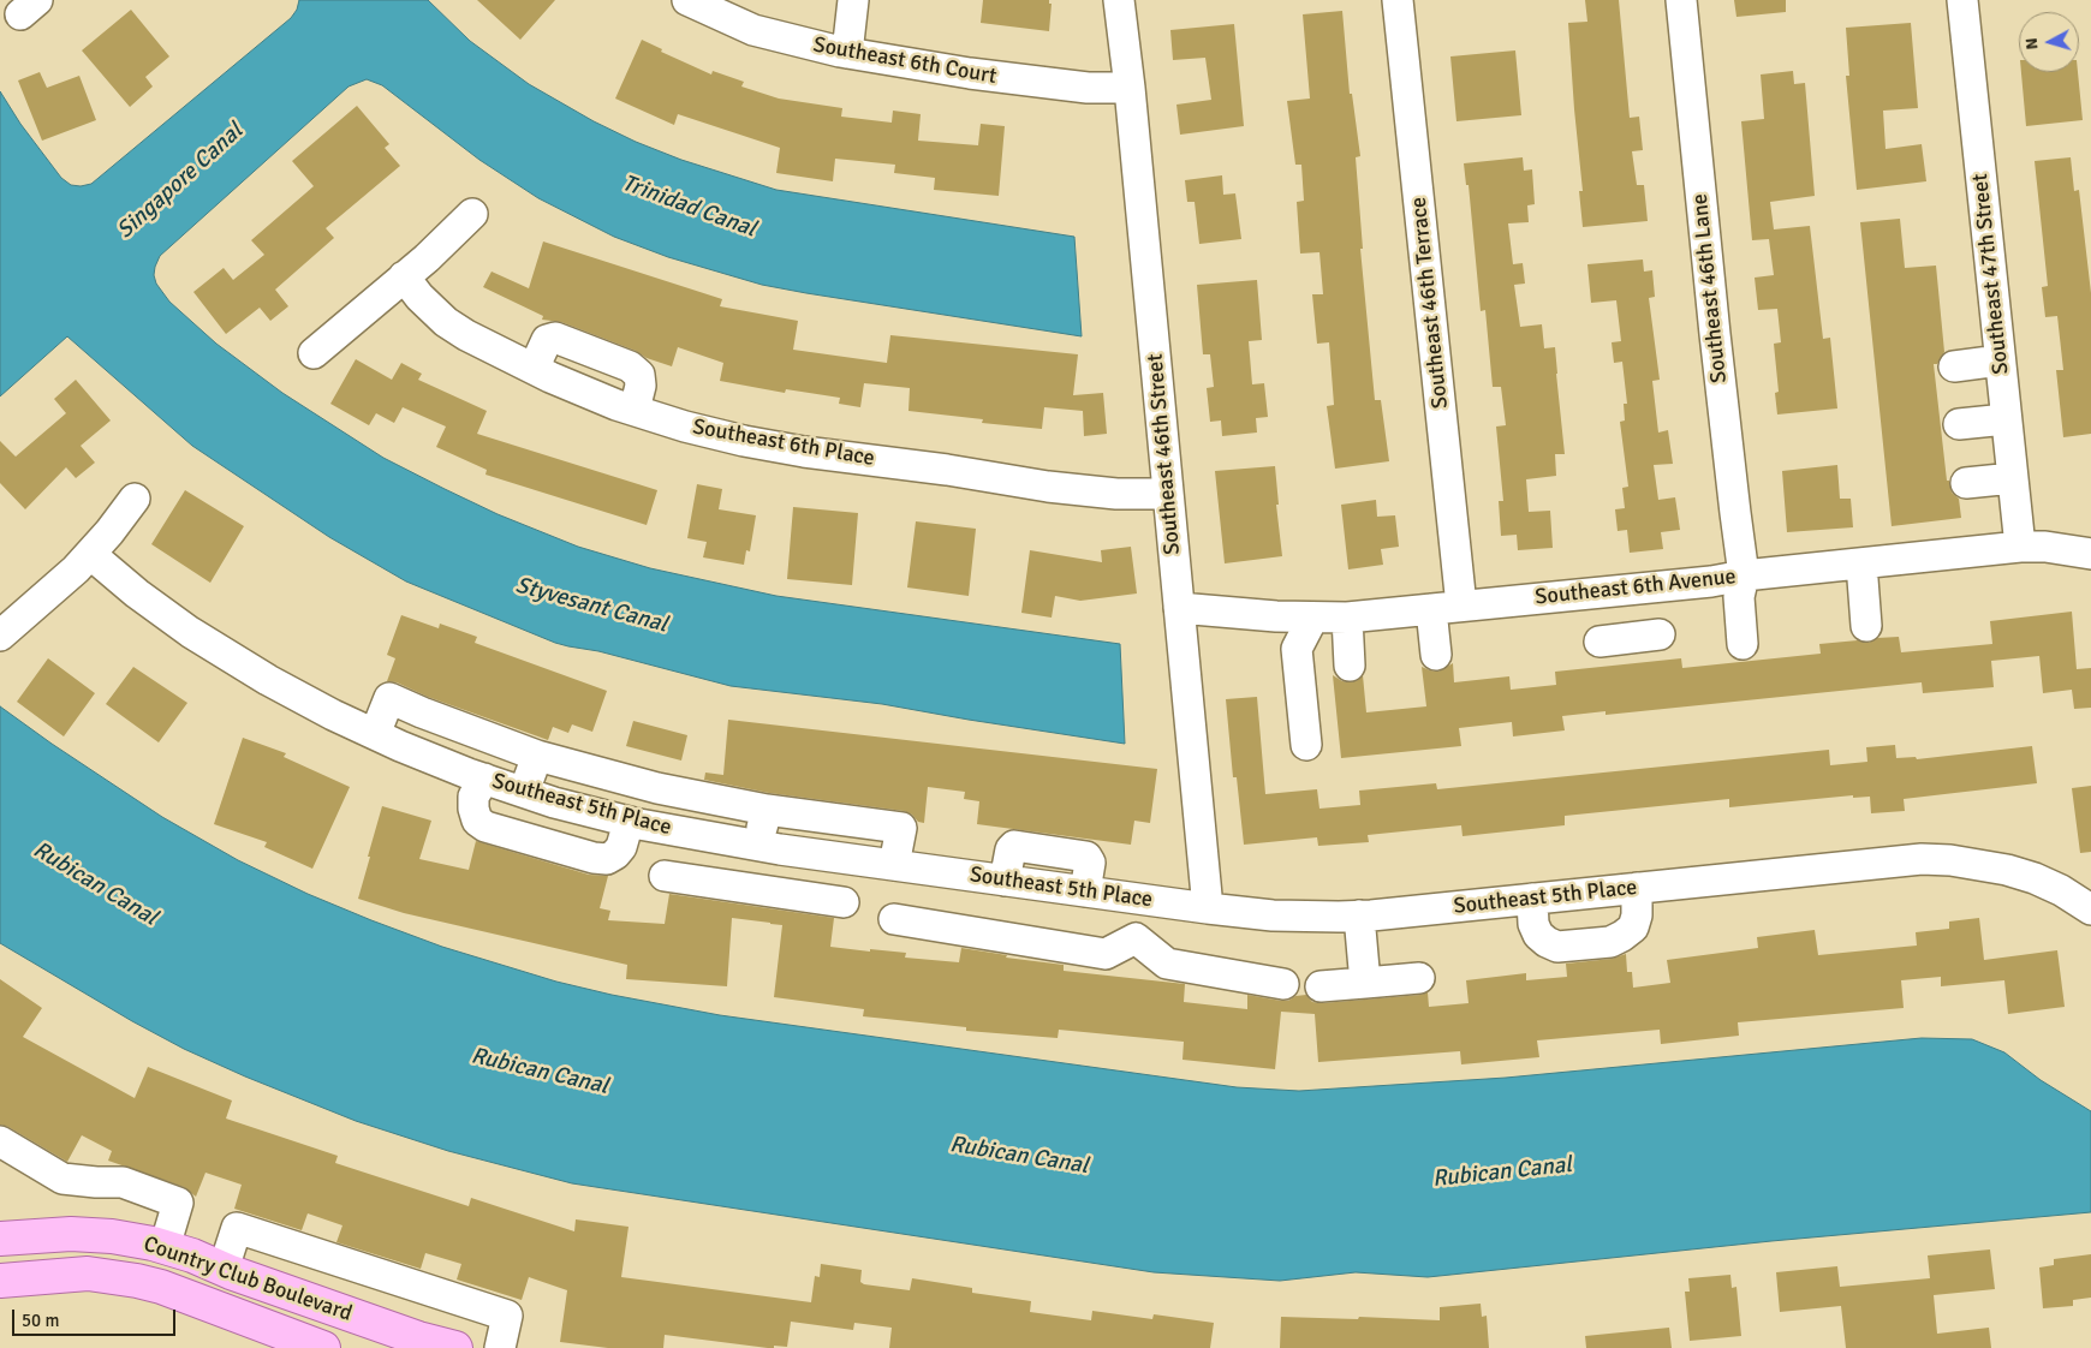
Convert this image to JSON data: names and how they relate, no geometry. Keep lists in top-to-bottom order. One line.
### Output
{"streets":{"main road":["Country Club Boulevard"],"street":["Southeast 6th Court","Southeast 47th Street","Southeast 46th Lane","Southeast 46th Terrace","Southeast 6th Place","Southeast 46th Street","Southeast 6th Avenue","Southeast 5th Place"]},"crossings":[["Southeast 6th Court","Southeast 46th Street"],["Southeast 47th Street","Southeast 6th Avenue"],["Southeast 46th Lane","Southeast 6th Avenue"],["Southeast 46th Terrace","Southeast 6th Avenue"],["Southeast 6th Place","Southeast 46th Street"],["Southeast 46th Street","Southeast 6th Avenue"],["Southeast 46th Street","Southeast 5th Place"]],"water":["Singapore Canal","Trinidad Canal","Styvesant Canal","Rubican Canal"],"scale_bar":"50 m","north":"left"}
